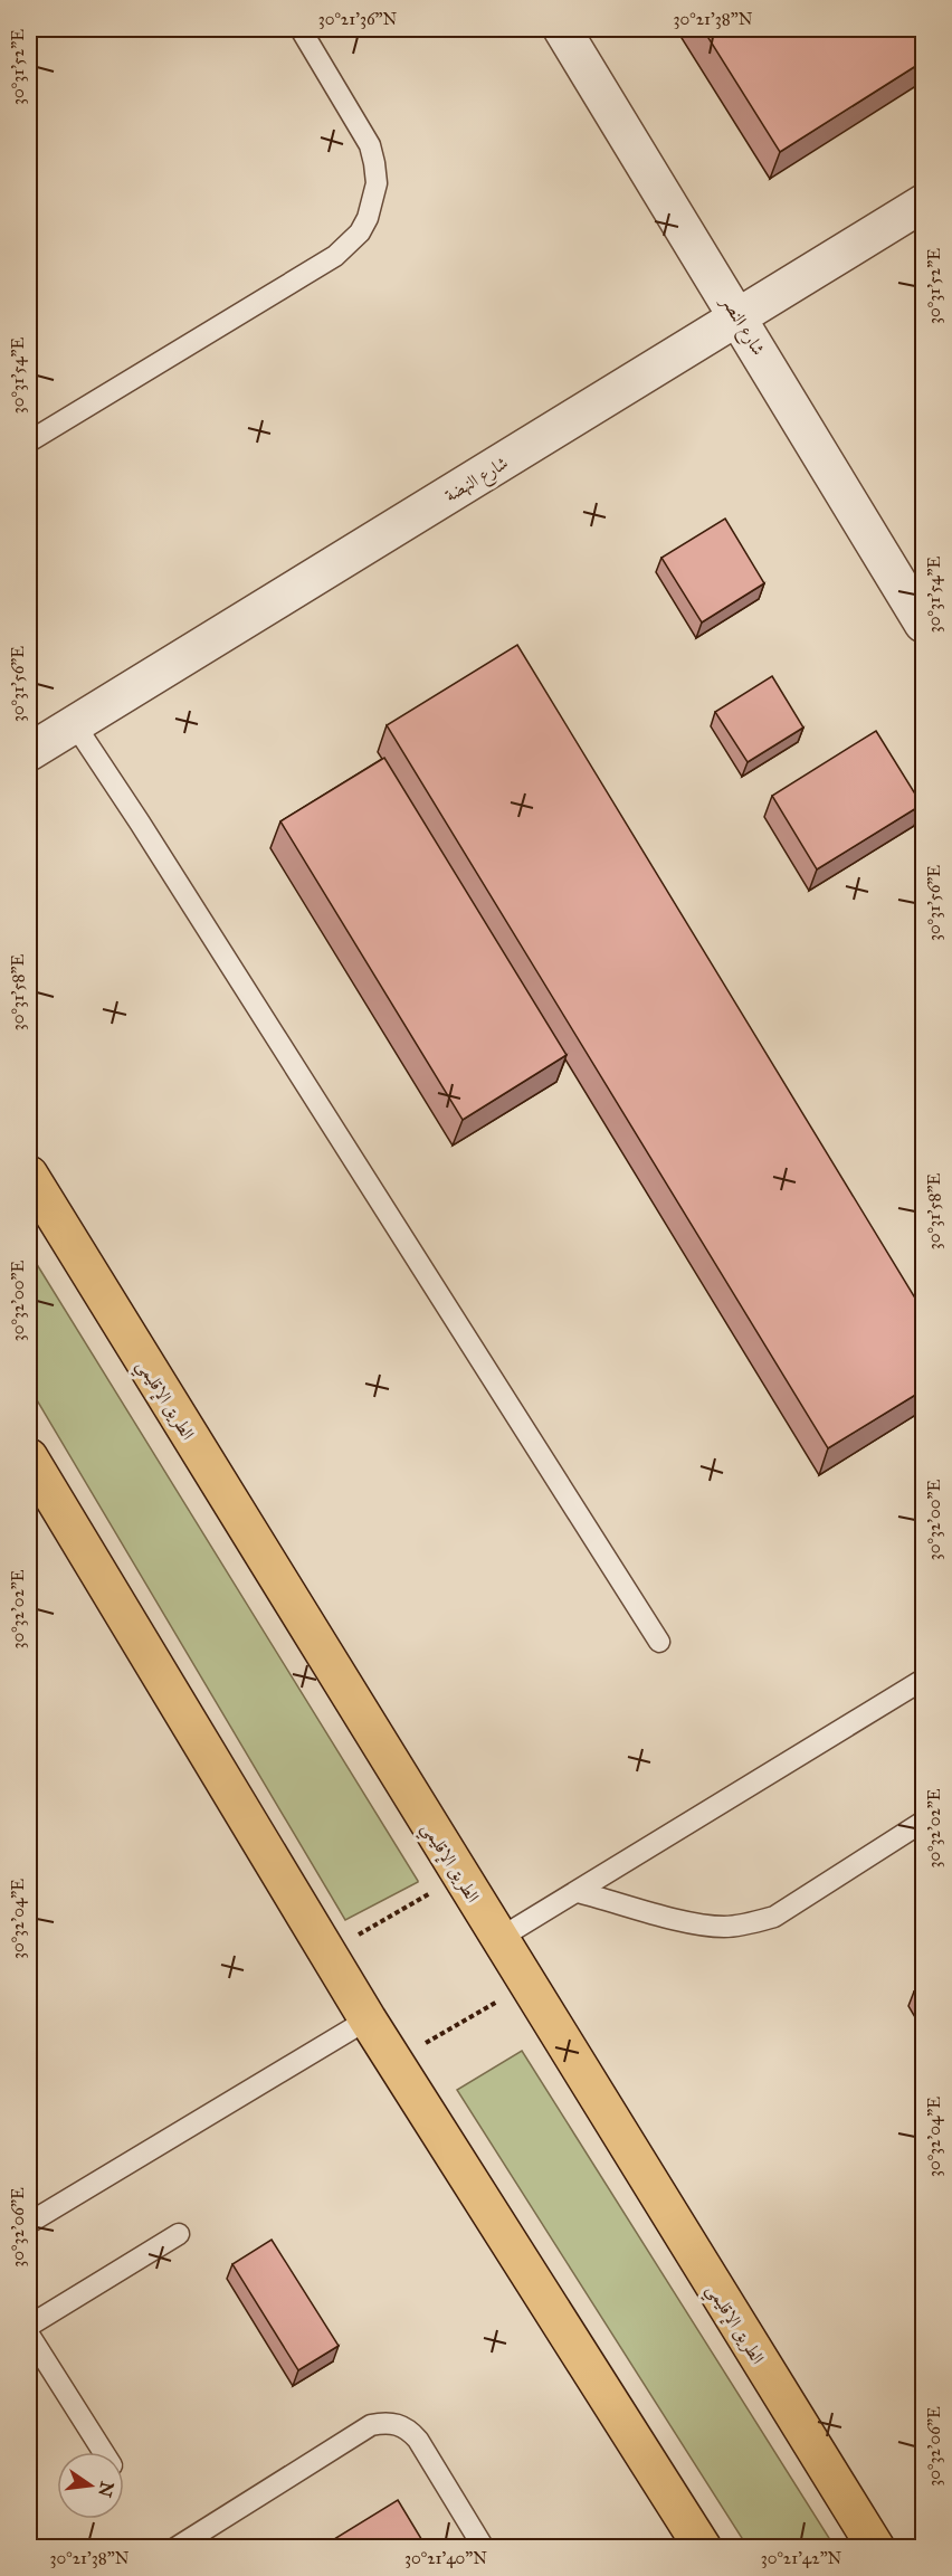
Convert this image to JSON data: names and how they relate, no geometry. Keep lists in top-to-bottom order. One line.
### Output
{"streets":{"highway":["الطريق الإقليمي"],"street":["شارع النصر","شارع النهضة"]},"crossings":[["شارع النصر","شارع النهضة"]],"north":"right","coordinates":["30°21'36\"N","30°21'38\"N","30°31'52\"E","30°31'54\"E","30°31'56\"E","30°31'58\"E","30°32'00\"E","30°32'02\"E","30°32'04\"E","30°32'06\"E","30°21'40\"N","30°21'42\"N"]}
